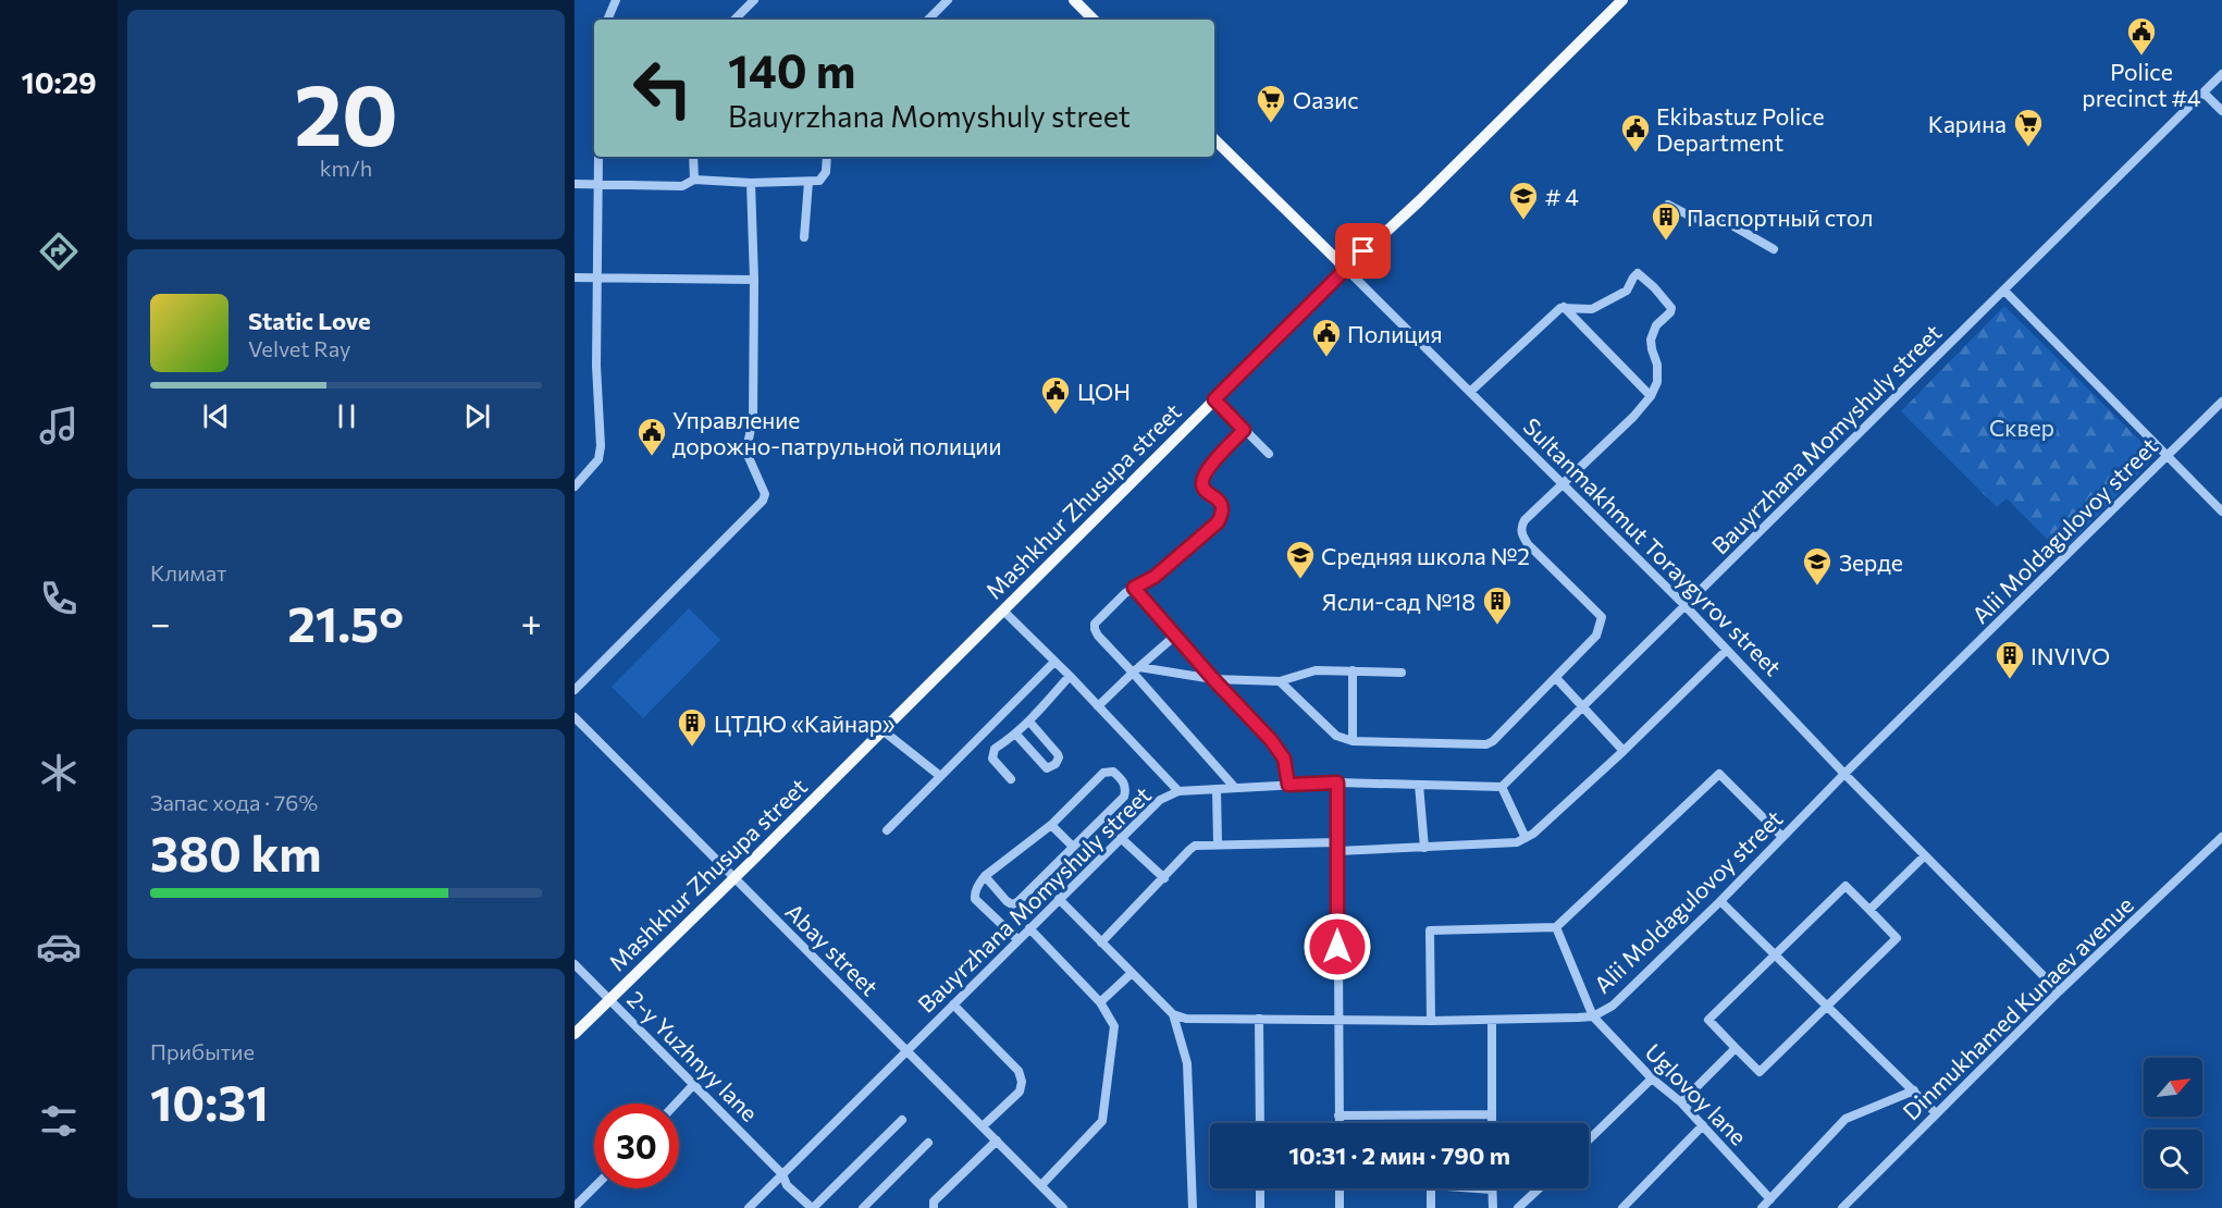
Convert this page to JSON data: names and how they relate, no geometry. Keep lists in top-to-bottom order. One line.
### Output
{"streets":{"main road":["Mashkhur Zhusupa street","Sultanmakhmut Toraygyrov street"],"street":["Bauyrzhana Momyshuly street","Alii Moldagulovoy street","Abay street","Dinmukhamed Kunaev avenue","2-y Yuzhnyy lane","Uglovoy lane"]},"crossings":[["Bauyrzhana Momyshuly street","Sultanmakhmut Toraygyrov street"],["Bauyrzhana Momyshuly street","Abay street"],["Bauyrzhana Momyshuly street","2-y Yuzhnyy lane"],["Mashkhur Zhusupa street","Sultanmakhmut Toraygyrov street"],["Mashkhur Zhusupa street","Abay street"],["Mashkhur Zhusupa street","2-y Yuzhnyy lane"],["Alii Moldagulovoy street","Sultanmakhmut Toraygyrov street"],["Alii Moldagulovoy street","Uglovoy lane"],["Sultanmakhmut Toraygyrov street","Dinmukhamed Kunaev avenue"]],"parks":["Сквер"],"places":{"public building":["Police precinct #4","Ekibastuz Police Department","Полиция","ЦОН","Управление дорожно-патрульной полиции"],"supermarket":["Оазис","Карина"],"school or university":["# 4","Средняя школа №2","Зерде"],"building":["Паспортный стол","Ясли-сад №18","INVIVO","ЦТДЮ «Кайнар»"]},"north":"top right","page":{"tabs":"10:29","tile":[["20","km/h"],"Климат",["Запас хода · 76%","380 km"],["Прибытие","10:31"]],"turn":["140 m","Bauyrzhana Momyshuly street"],"song":["Static Love","Velvet Ray"],"heat":["−","21.5°","+"],"limit":"30","trip":"10:31 · 2 мин · 790 m"}}
